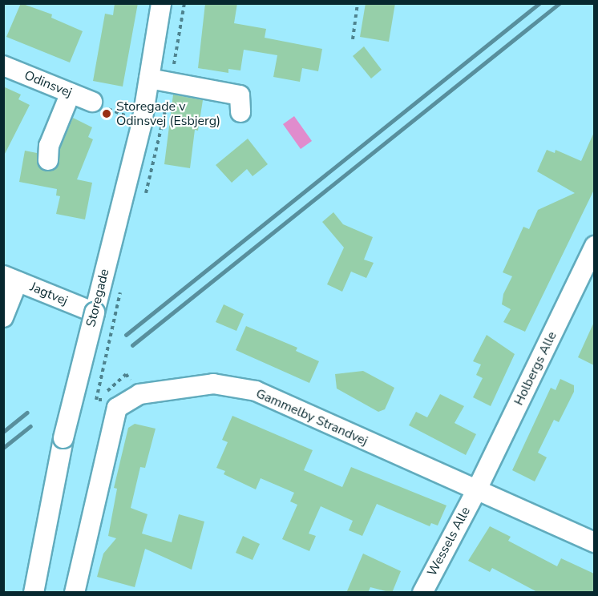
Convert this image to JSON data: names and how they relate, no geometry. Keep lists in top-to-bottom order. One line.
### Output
{"streets":{"street":["Odinsvej","Jagtvej","Storegade","Holbergs Alle","Gammelby Strandvej","Wessels Alle"]},"crossings":[["Jagtvej","Storegade"],["Holbergs Alle","Gammelby Strandvej"],["Holbergs Alle","Wessels Alle"],["Gammelby Strandvej","Wessels Alle"]],"places":["Storegade v Odinsvej (Esbjerg)"]}
